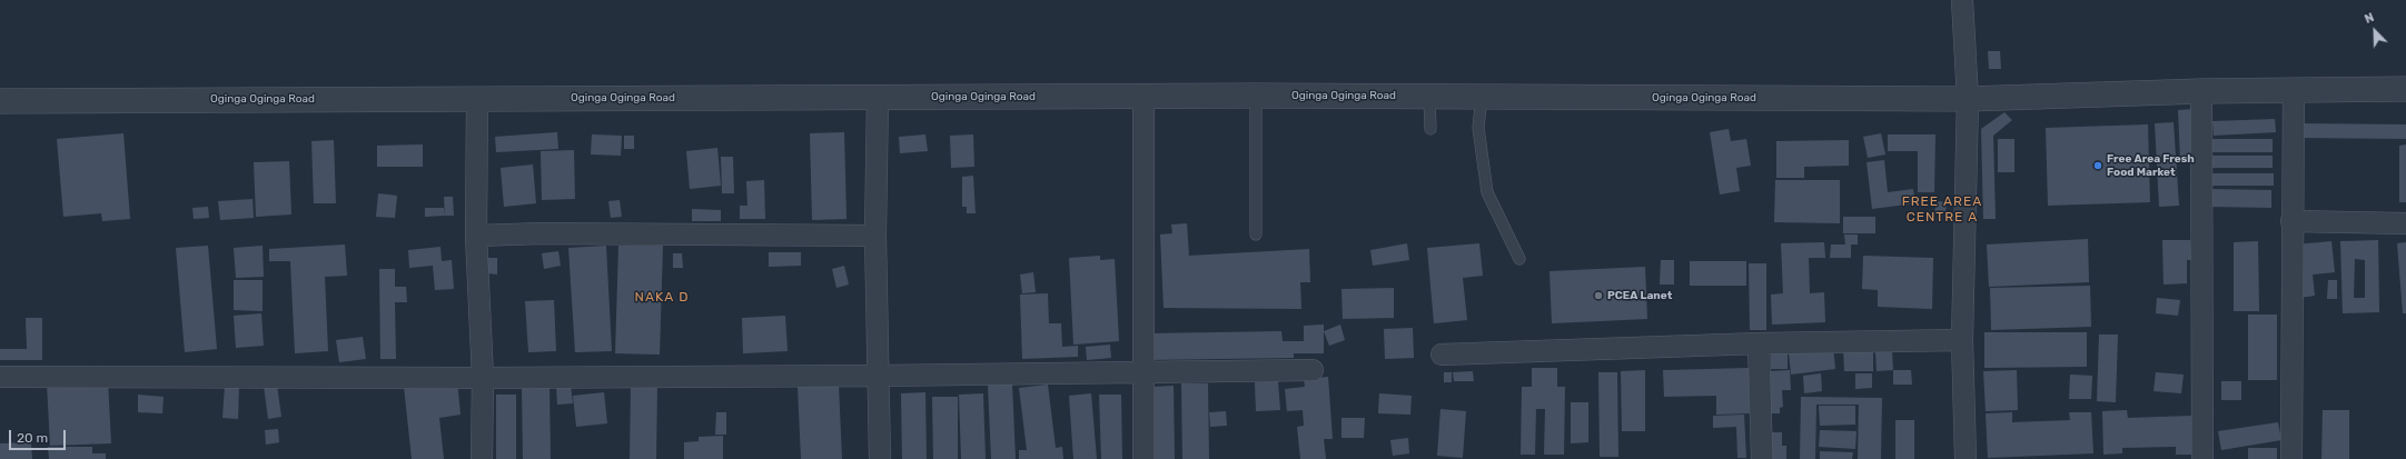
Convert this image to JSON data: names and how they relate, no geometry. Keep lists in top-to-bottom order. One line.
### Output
{"streets":{"street":["Oginga Oginga Road"]},"districts":["FREE AREA CENTRE A","NAKA D"],"places":["Free Area Fresh Food Market","PCEA Lanet"],"scale_bar":"20 m","north":"top left"}
